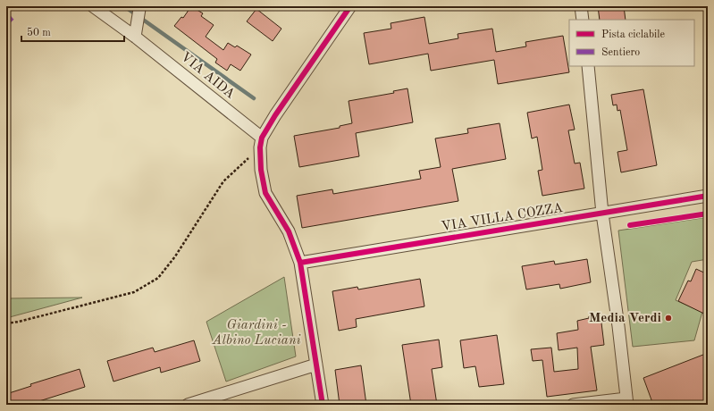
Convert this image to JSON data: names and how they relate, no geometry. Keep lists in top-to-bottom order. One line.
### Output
{"streets":{"street":["VIA AIDA","VIA VILLA COZZA"]},"parks":["Giardini - Albino Luciani"],"places":["Media Verdi"],"legend":["Pista ciclabile","Sentiero"],"scale_bar":"50 m"}
